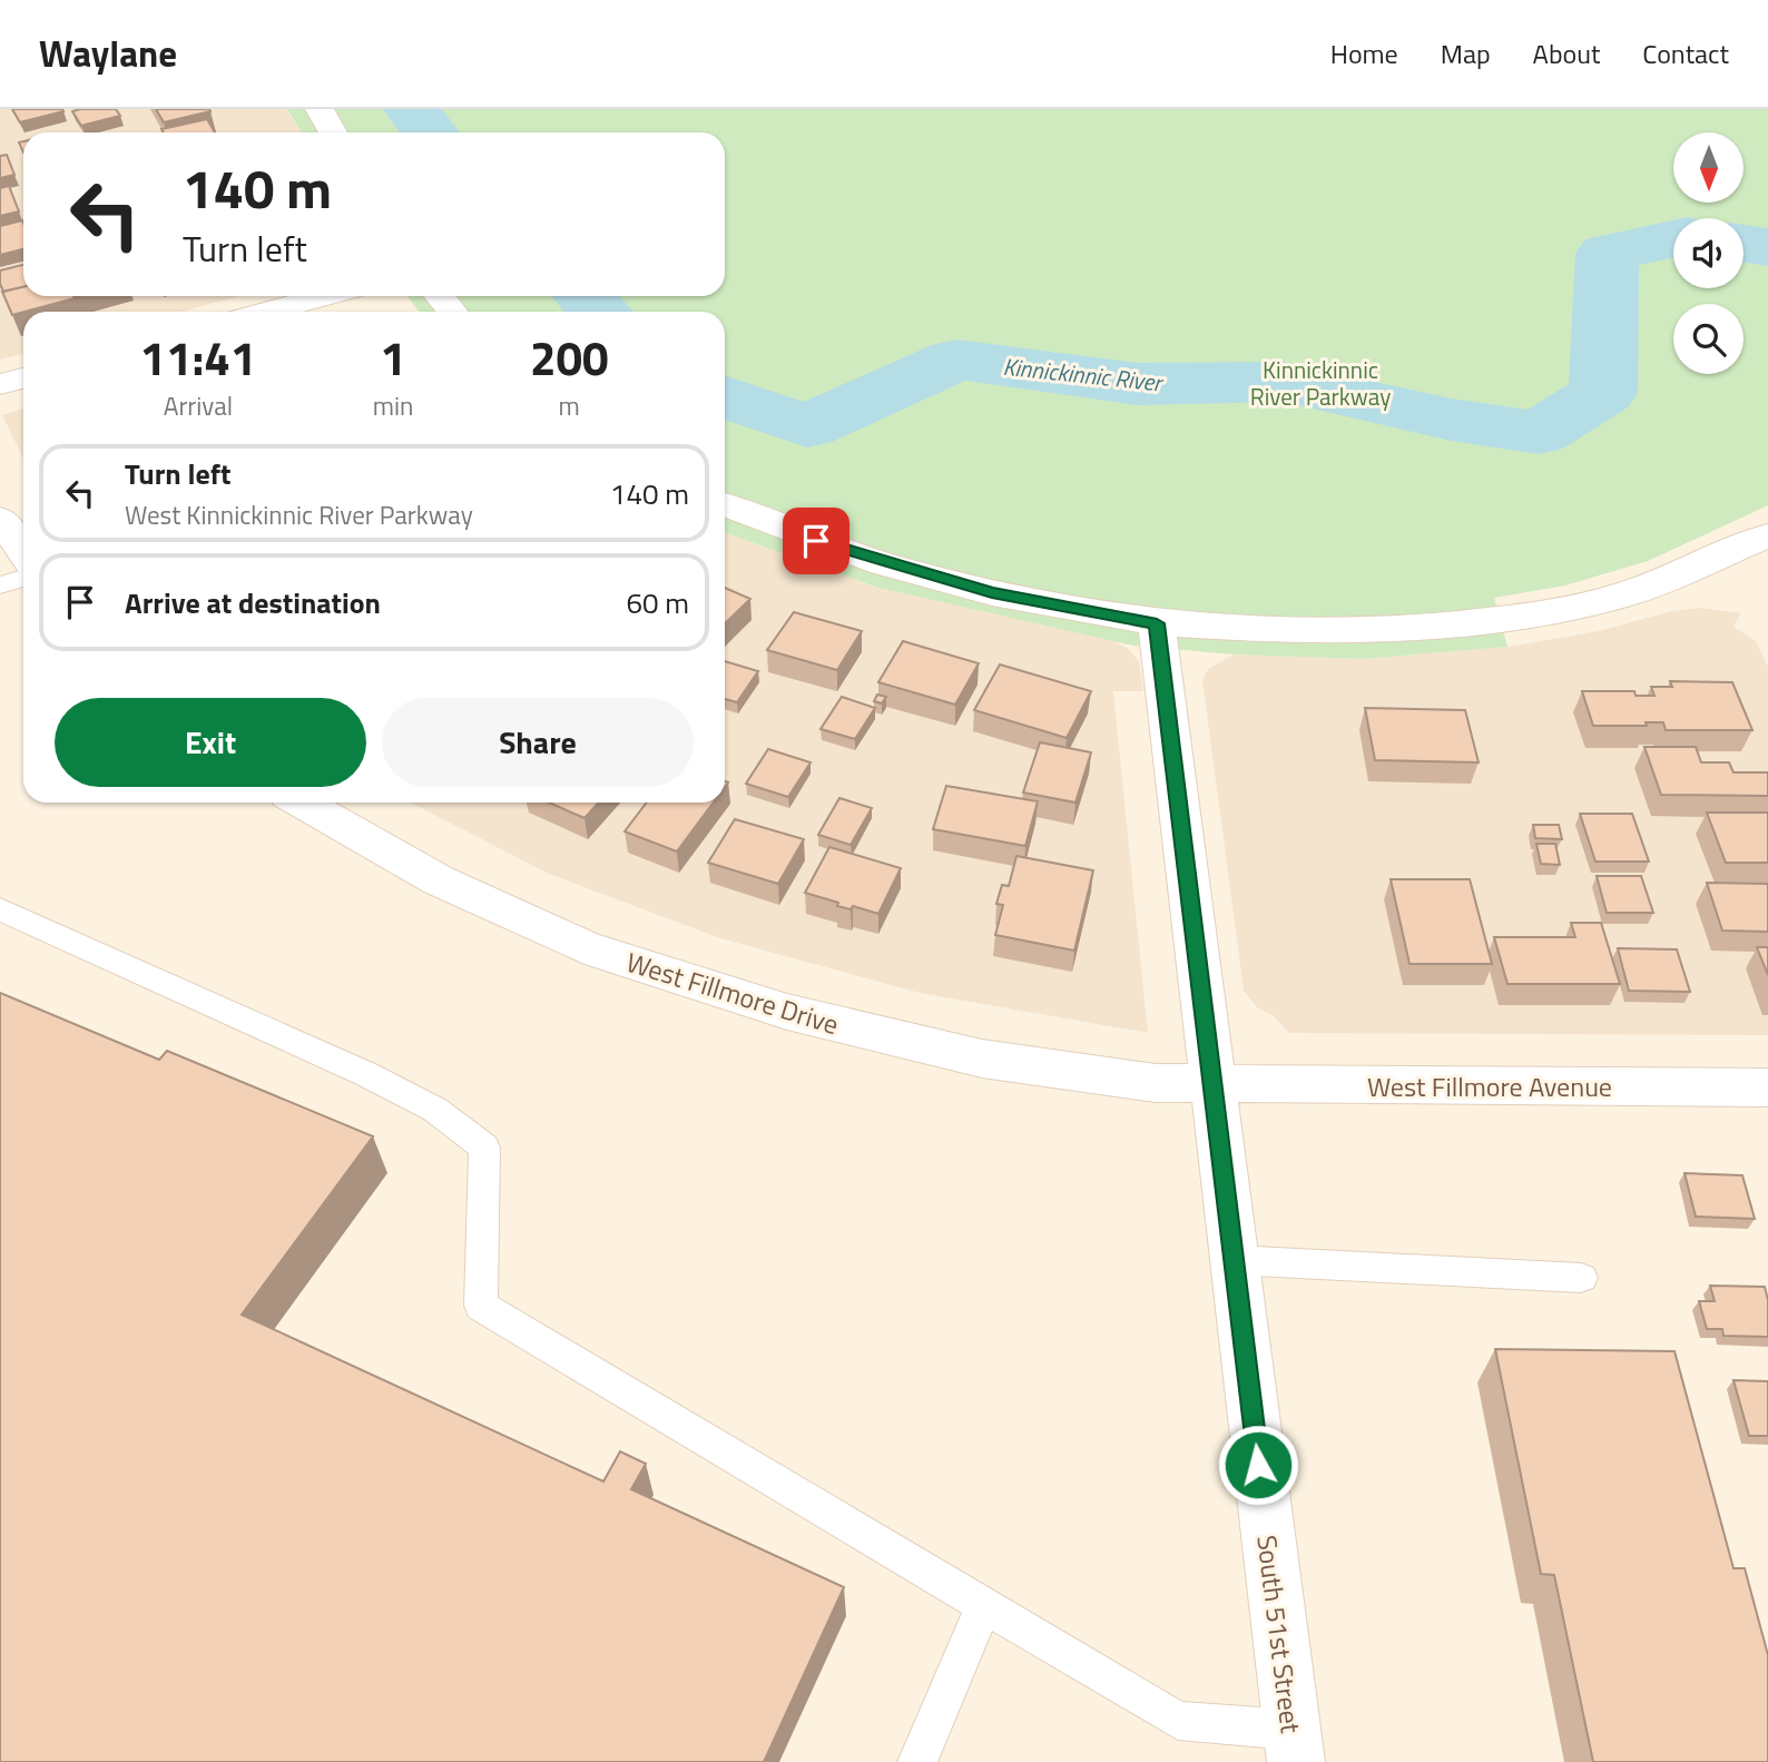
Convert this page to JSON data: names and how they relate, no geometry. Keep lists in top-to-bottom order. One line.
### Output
{"streets":{"street":["West Fillmore Drive","West Fillmore Avenue","South 51st Street"]},"crossings":[["West Fillmore Drive","West Fillmore Avenue"],["West Fillmore Drive","South 51st Street"],["West Fillmore Avenue","South 51st Street"]],"water":["Kinnickinnic River"],"parks":["Kinnickinnic River Parkway"],"north":"bottom","page":{"header":"Waylane","nav":["Home","Map","About","Contact"],"turn":["140 m","Turn left"],"eta":["11:41","Arrival","1","min","200","m"],"list":[{"name":"Turn left","note":"West Kinnickinnic River Parkway","value":"140 m"},{"name":"Arrive at destination","value":"60 m"}],"buttons":["Exit","Share"]}}
